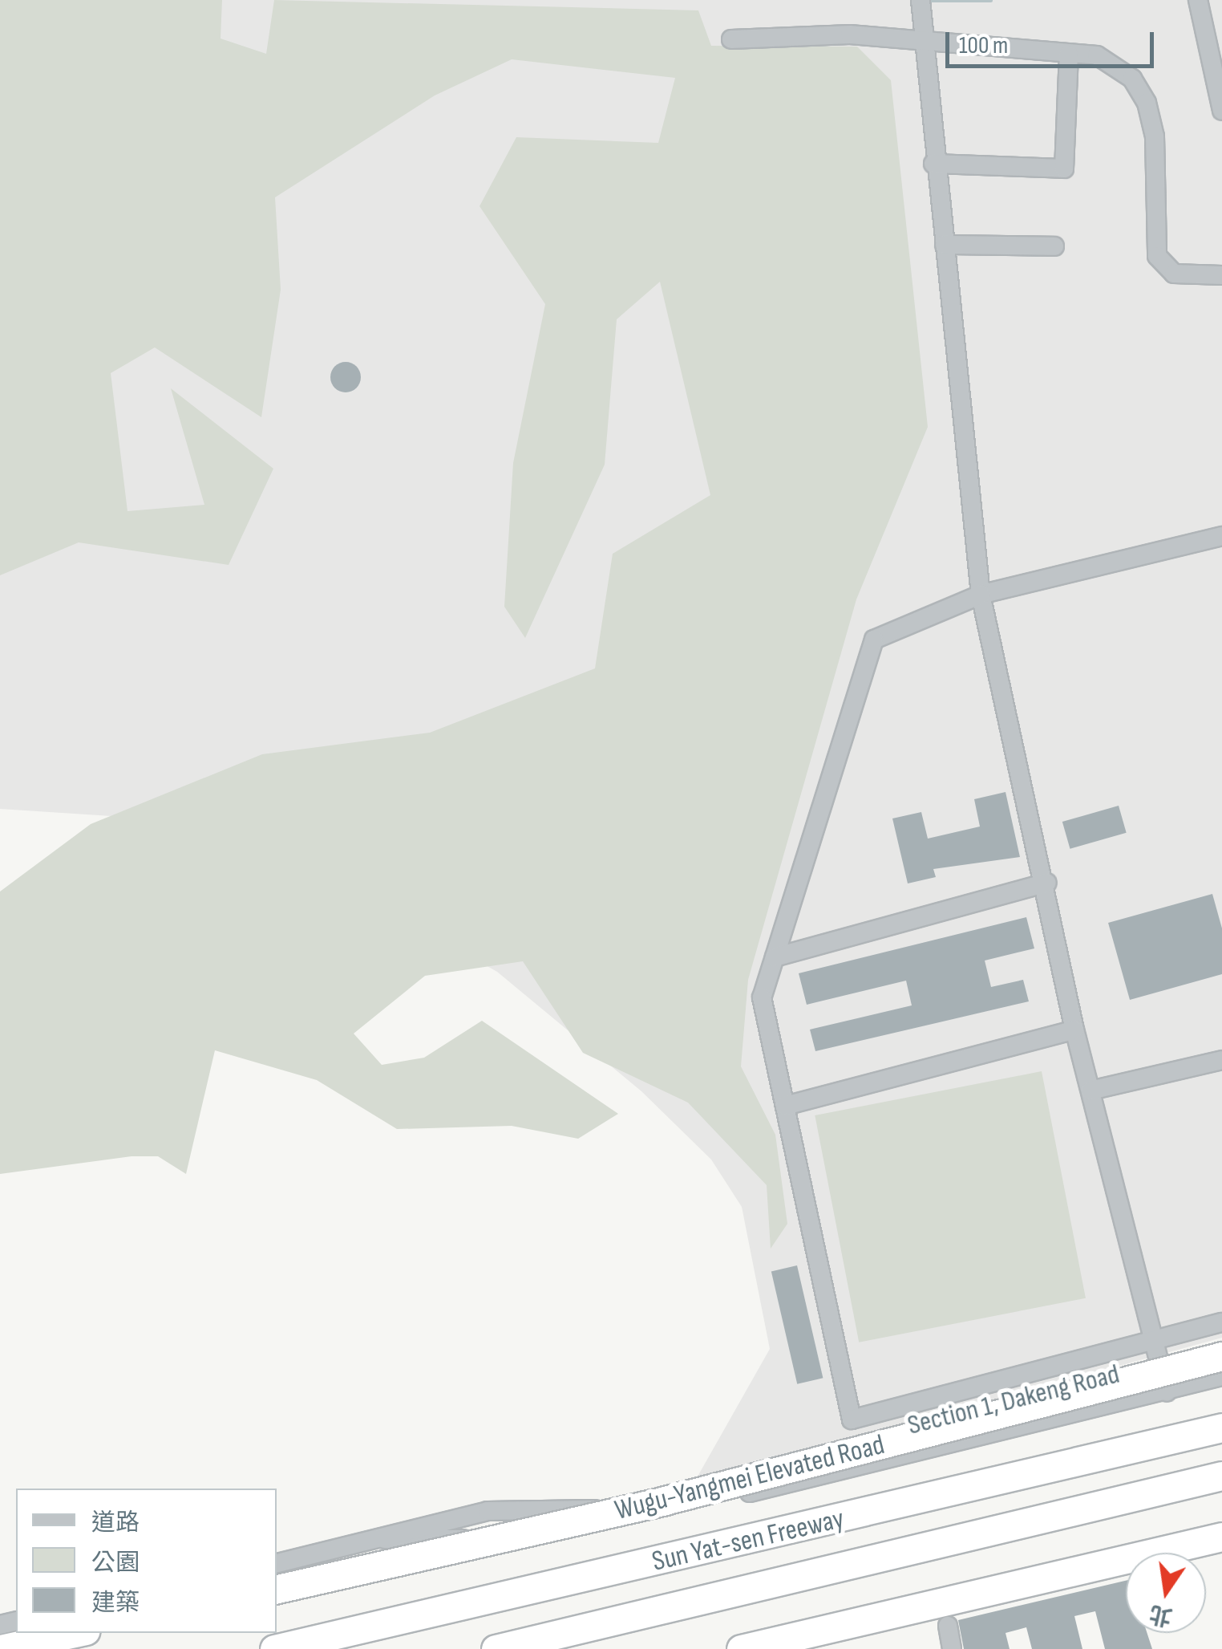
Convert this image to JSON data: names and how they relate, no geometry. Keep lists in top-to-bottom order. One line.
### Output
{"streets":{"highway":["Wugu-Yangmei Elevated Road","Sun Yat-sen Freeway"],"street":["Section 1, Dakeng Road"]},"legend":["道路","公園","建築"],"scale_bar":"100 m","north":"bottom"}
